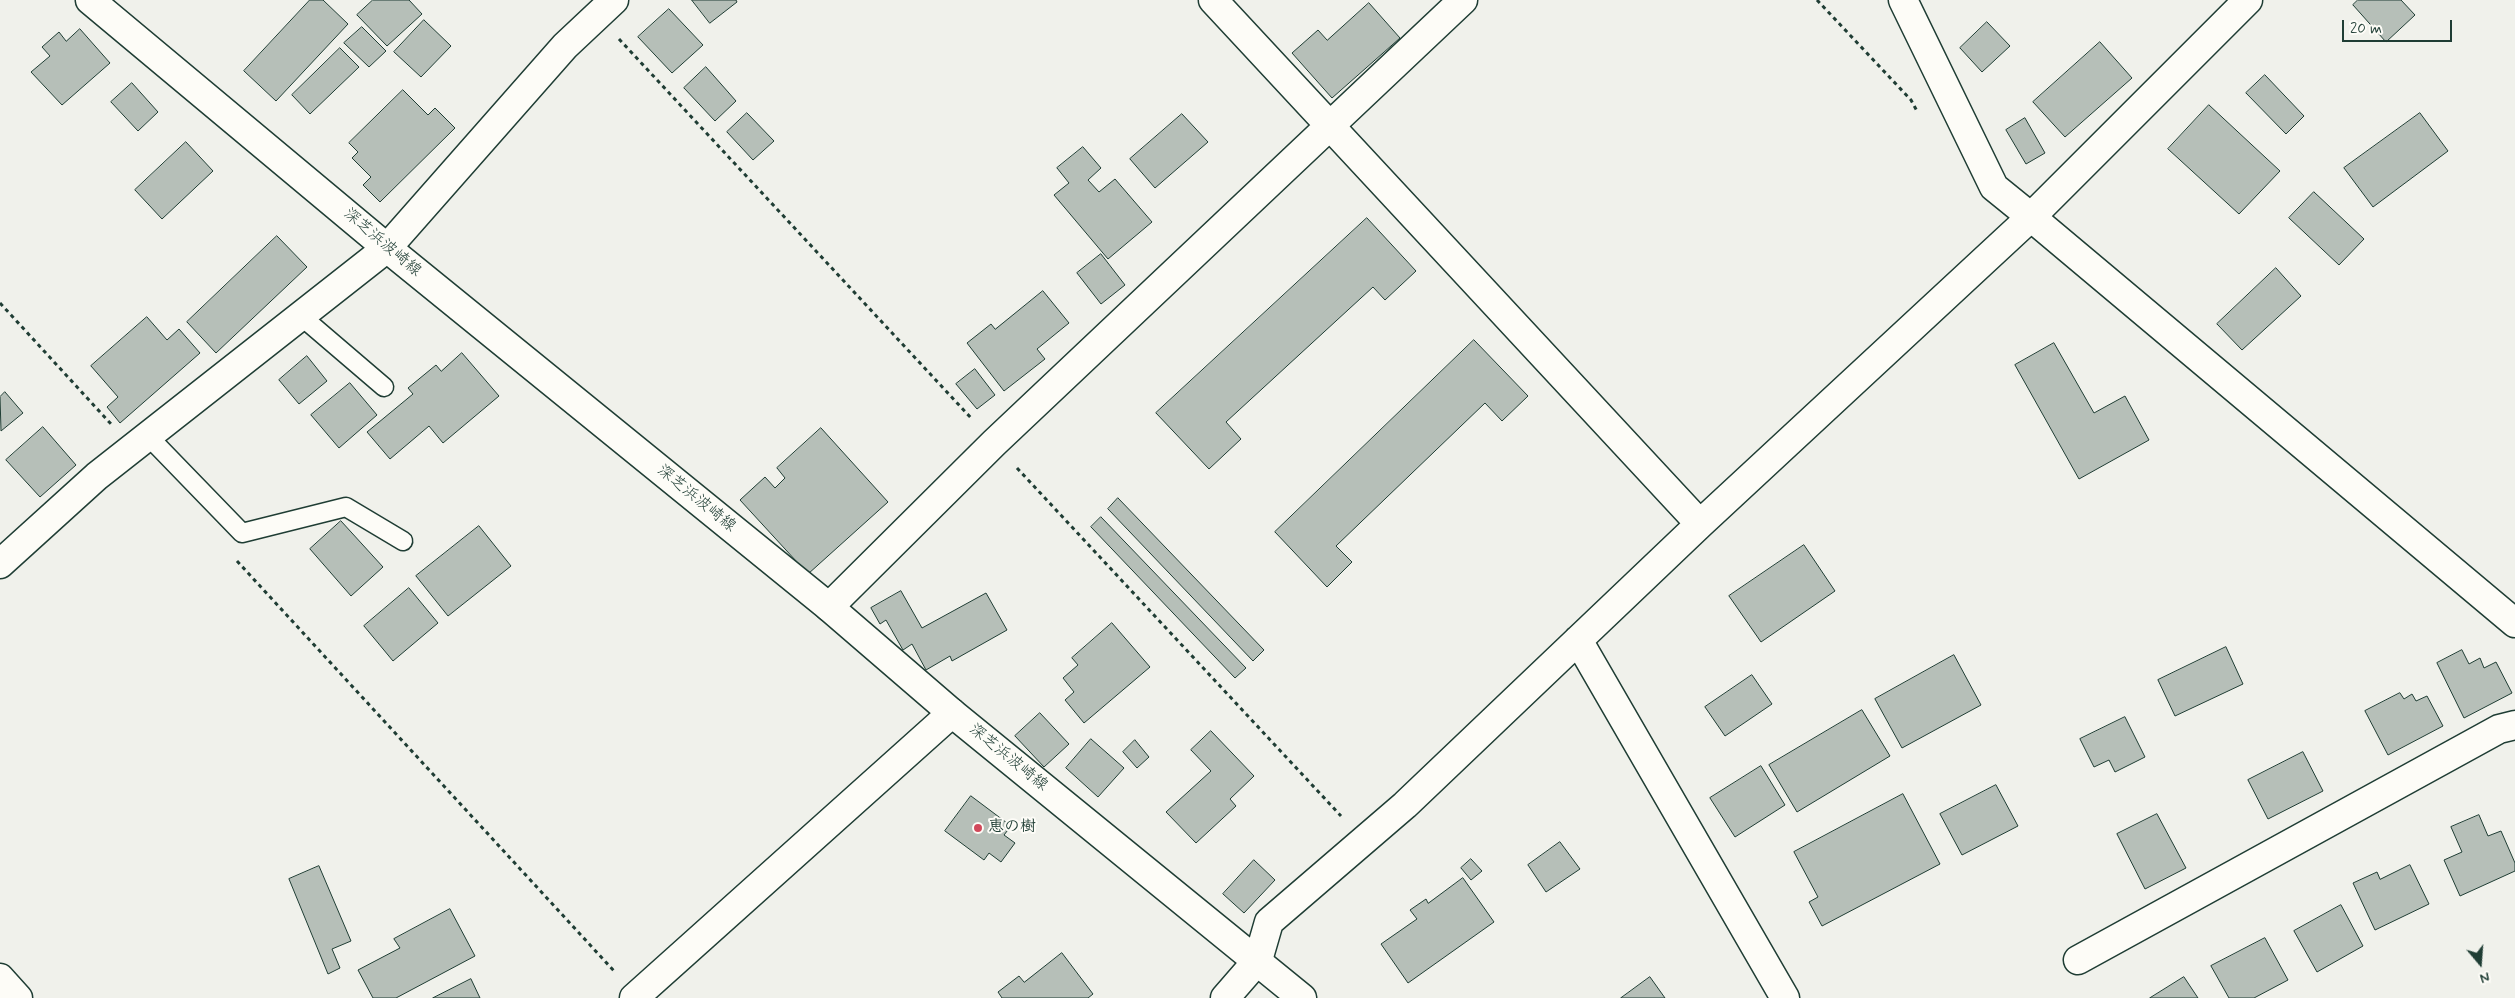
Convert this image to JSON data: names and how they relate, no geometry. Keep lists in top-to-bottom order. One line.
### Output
{"streets":{"street":["深芝浜波崎線"]},"places":["恵の樹"],"scale_bar":"20 m","north":"bottom"}
